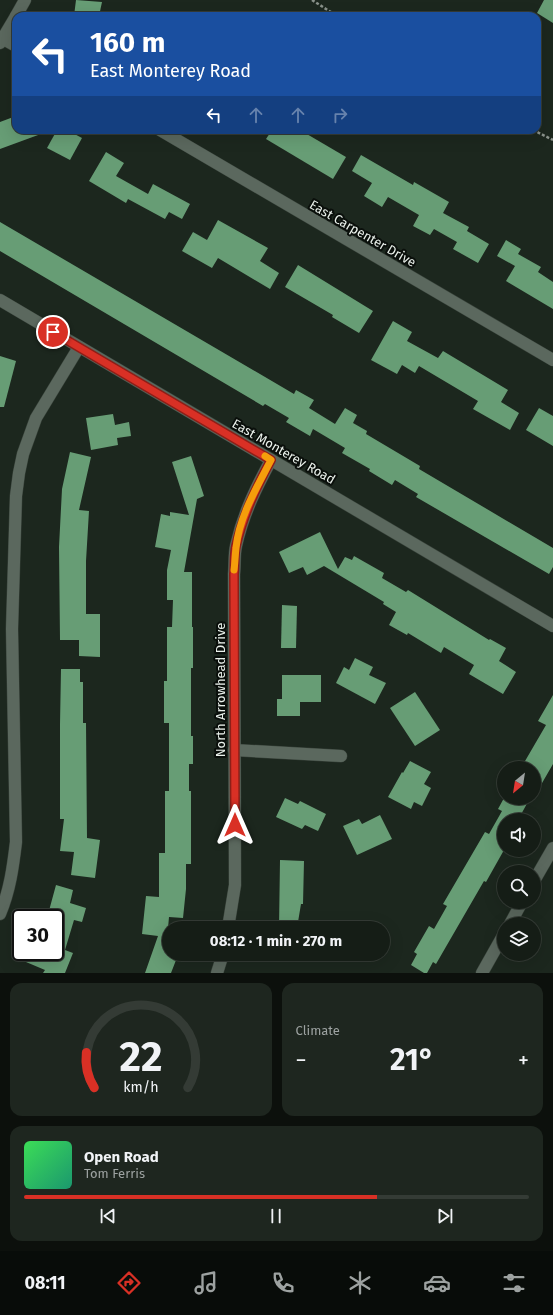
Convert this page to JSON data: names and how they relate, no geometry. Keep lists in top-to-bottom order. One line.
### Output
{"streets":{"street":["East Carpenter Drive","East Monterey Road","North Arrowhead Drive"]},"crossings":[["East Monterey Road","North Arrowhead Drive"]],"north":"bottom left","page":{"turn":["160 m","East Monterey Road"],"limit":"30","trip":"08:12 · 1 min · 270 m","tile":"Climate","heat":["−","21°","+"],"song":["Open Road","Tom Ferris"],"tabs":"08:11","gauge":["22","km/h"]}}
